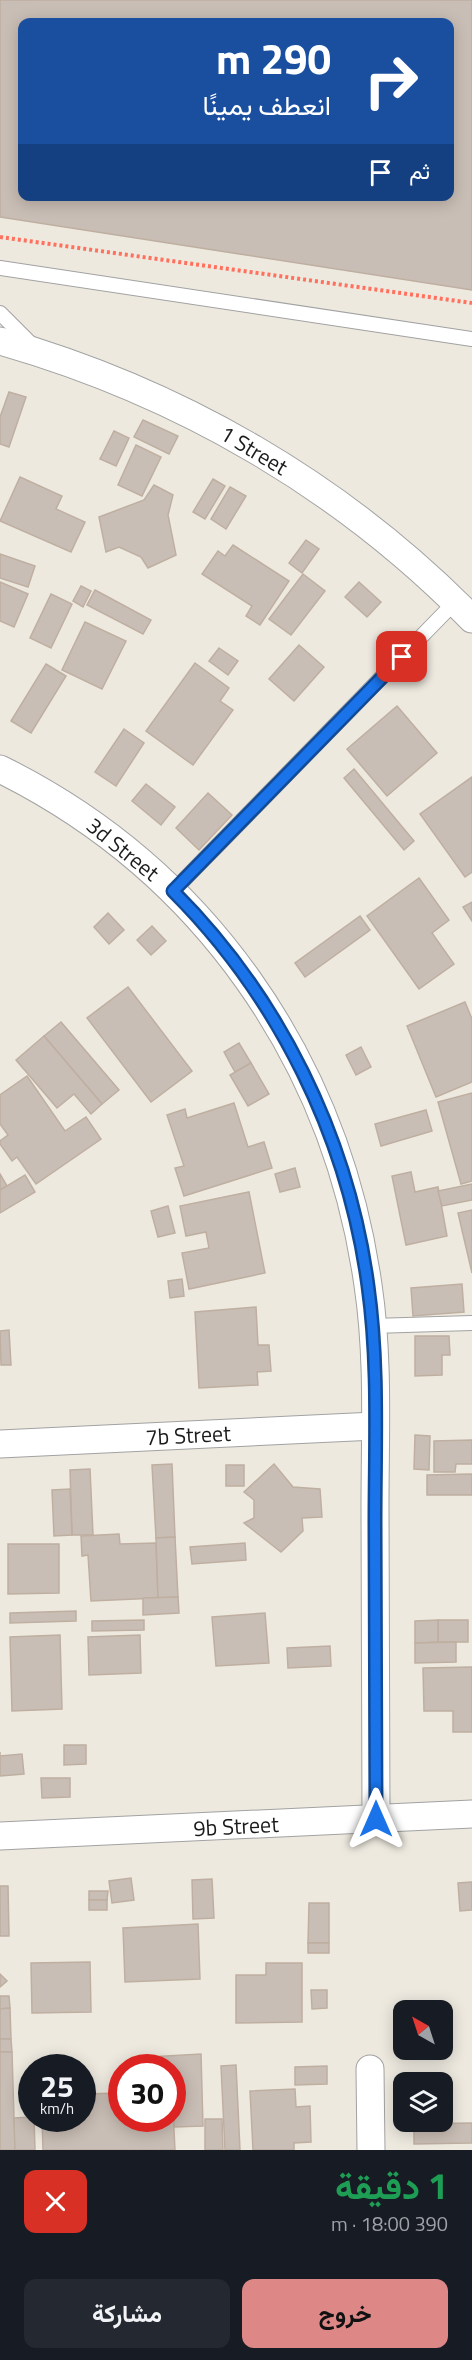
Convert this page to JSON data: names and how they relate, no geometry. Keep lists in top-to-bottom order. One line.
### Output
{"streets":{"street":["1 Street","3d Street","7b Street","9b Street"]},"crossings":[["3d Street","7b Street"],["3d Street","9b Street"]],"north":"top left","page":{"turn":["290 m","انعطف يمينًا"],"then":"ثم","speed":"25 km/h","limit":"30","heading":["1 دقيقة","390 m · 18:00"],"buttons":["خروج","مشاركة"]}}
